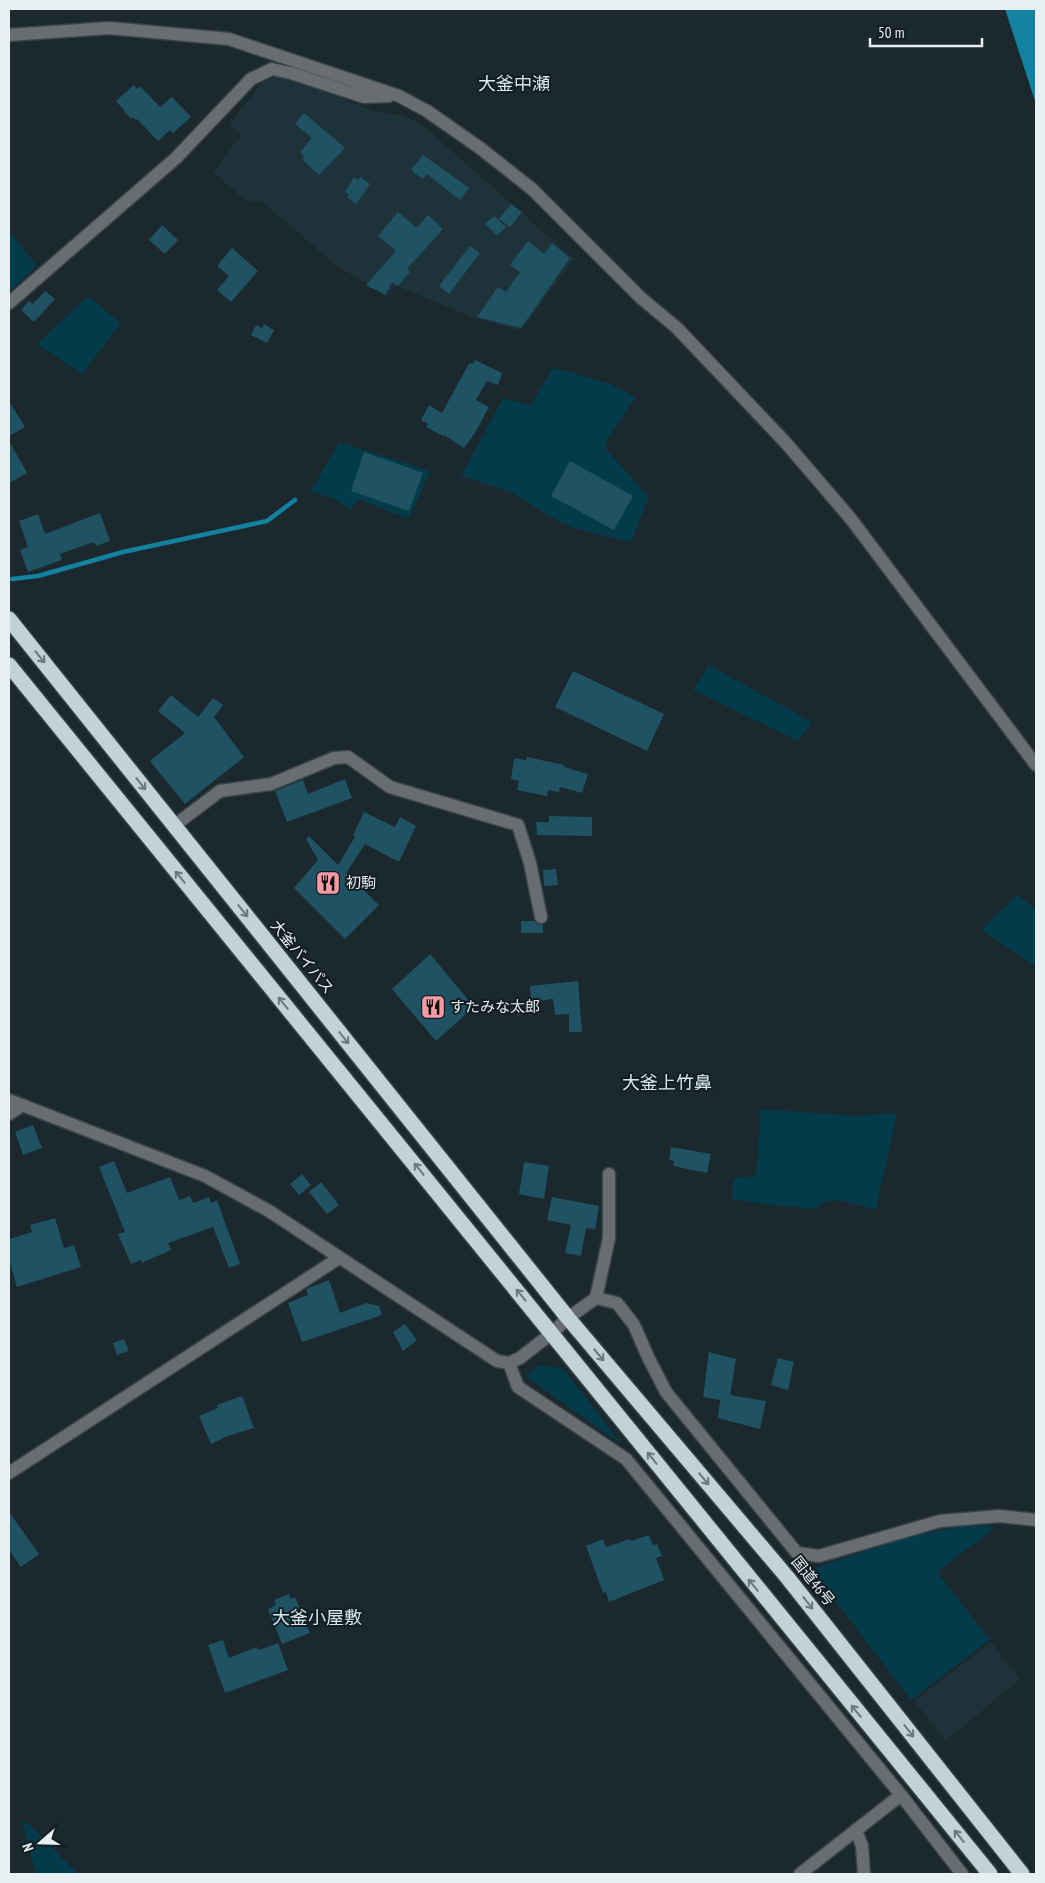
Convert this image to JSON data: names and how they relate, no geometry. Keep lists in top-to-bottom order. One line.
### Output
{"streets":{"highway":["大釜バイパス","国道46号"]},"crossings":[["大釜バイパス","国道46号"]],"districts":["大釜中瀬","大釜上竹鼻","大釜小屋敷"],"places":{"restaurant":["初駒","すたみな太郎"]},"scale_bar":"50 m","north":"left"}
